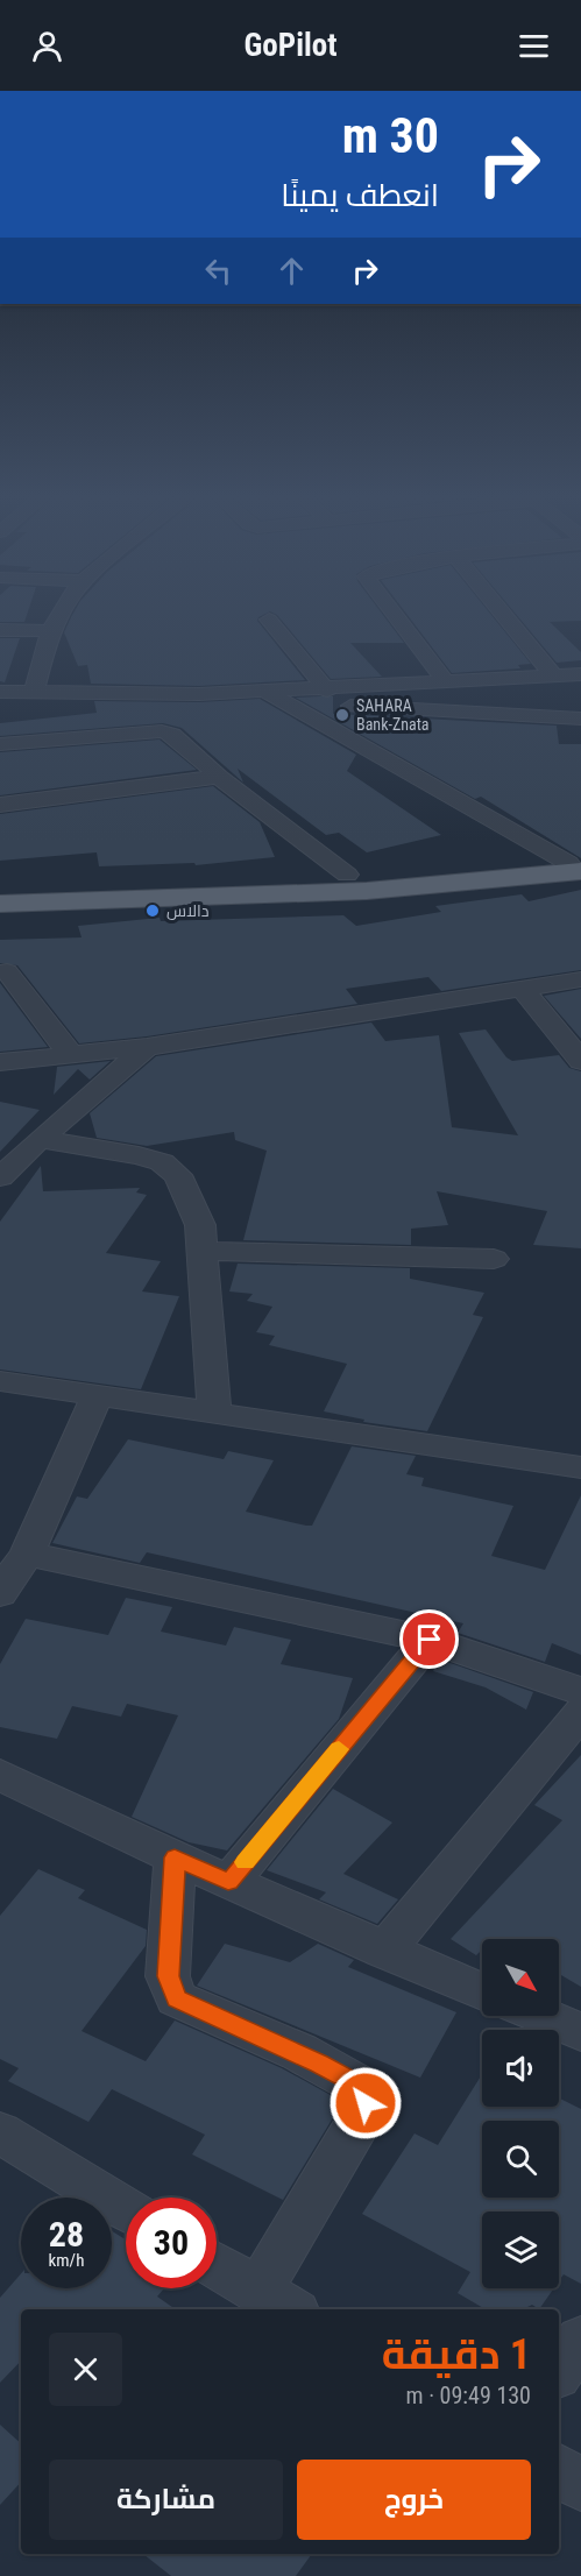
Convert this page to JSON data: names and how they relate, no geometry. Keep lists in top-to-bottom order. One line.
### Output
{"places":["SAHARA Bank-Znata","دالاس"],"north":"bottom right","page":{"header":"GoPilot","turn":["30 m","انعطف يمينًا"],"speed":"28 km/h","limit":"30","heading":["1 دقيقة","130 m · 09:49"],"buttons":["خروج","مشاركة"]}}
